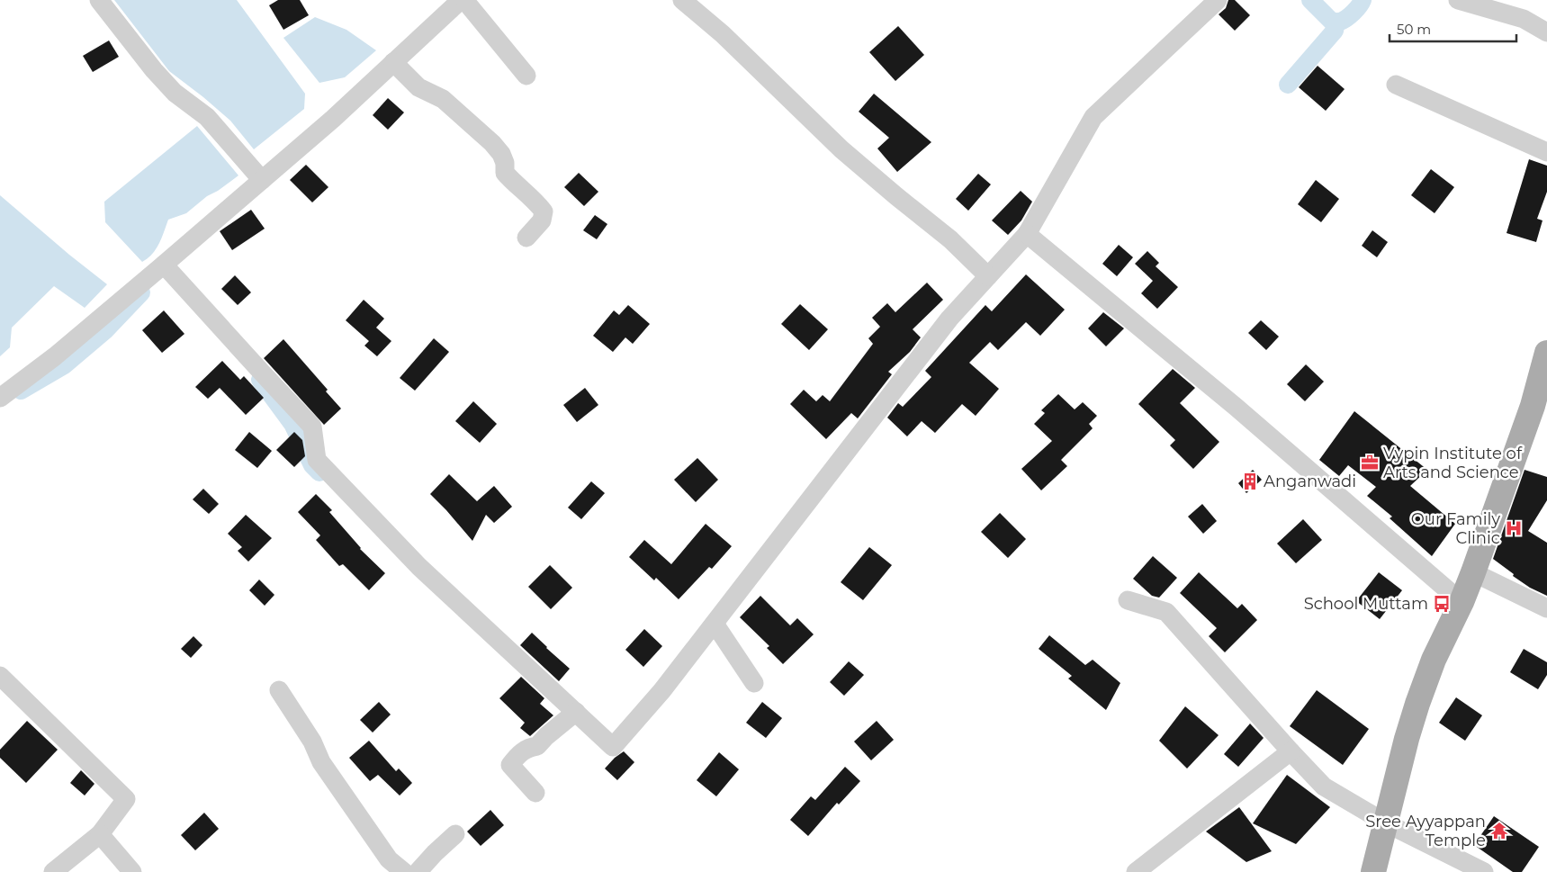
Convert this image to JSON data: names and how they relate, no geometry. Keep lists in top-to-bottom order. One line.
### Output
{"places":{"office":["Vypin Institute of Arts and Science"],"building":["Anganwadi"],"hospital":["Our Family Clinic"],"bus stop":["School Muttam"],"temple":["Sree Ayyappan Temple"]},"scale_bar":"50 m"}
